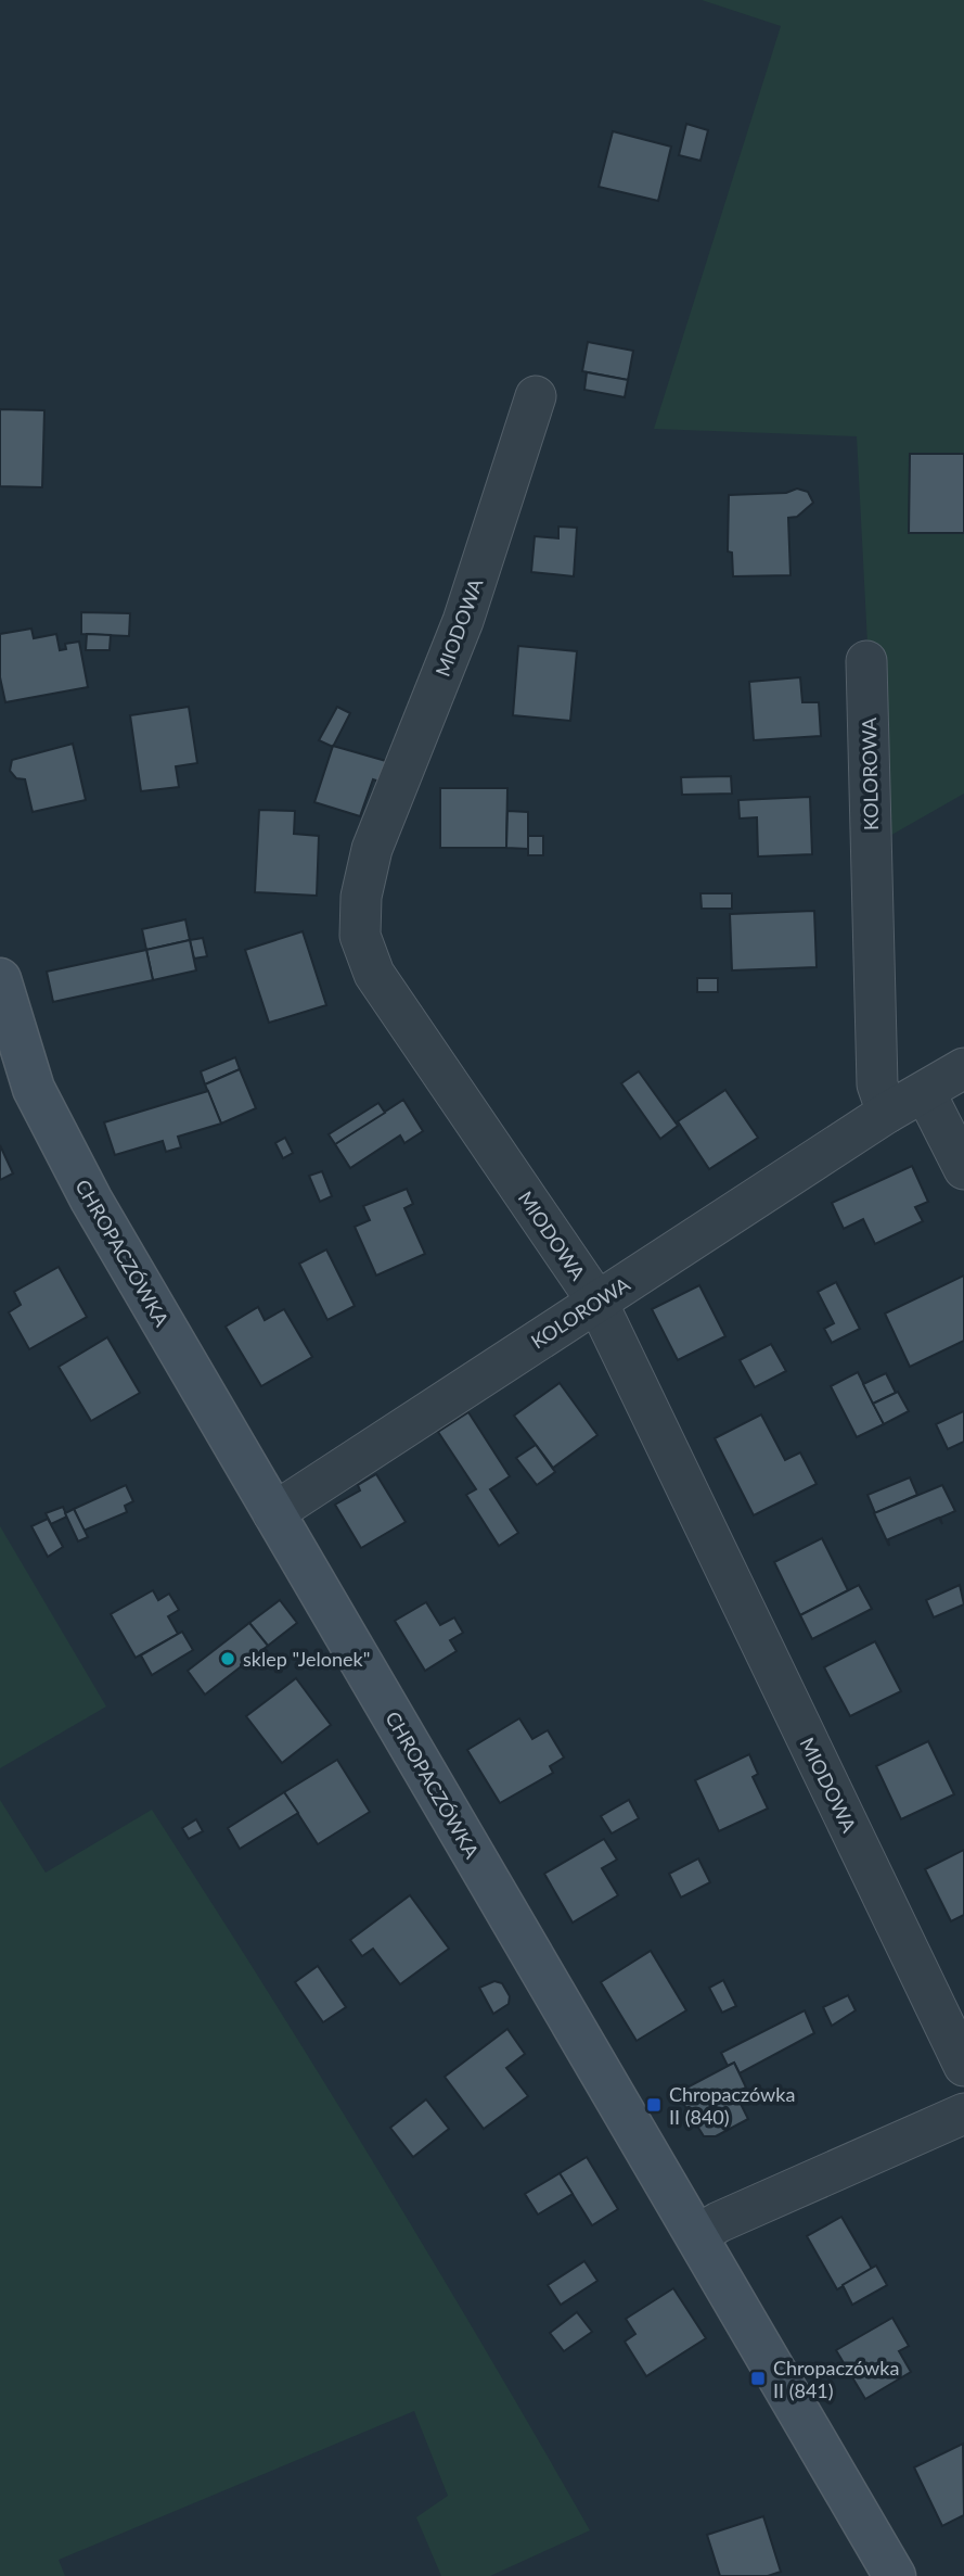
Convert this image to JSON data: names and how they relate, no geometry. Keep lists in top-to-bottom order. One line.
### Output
{"streets":{"street":["MIODOWA","KOLOROWA","CHROPACZÓWKA"]},"crossings":[["MIODOWA","KOLOROWA"],["KOLOROWA","CHROPACZÓWKA"]],"places":{"other":["sklep \"Jelonek\""],"transit":["Chropaczówka II (840)","Chropaczówka II (841)"]}}
